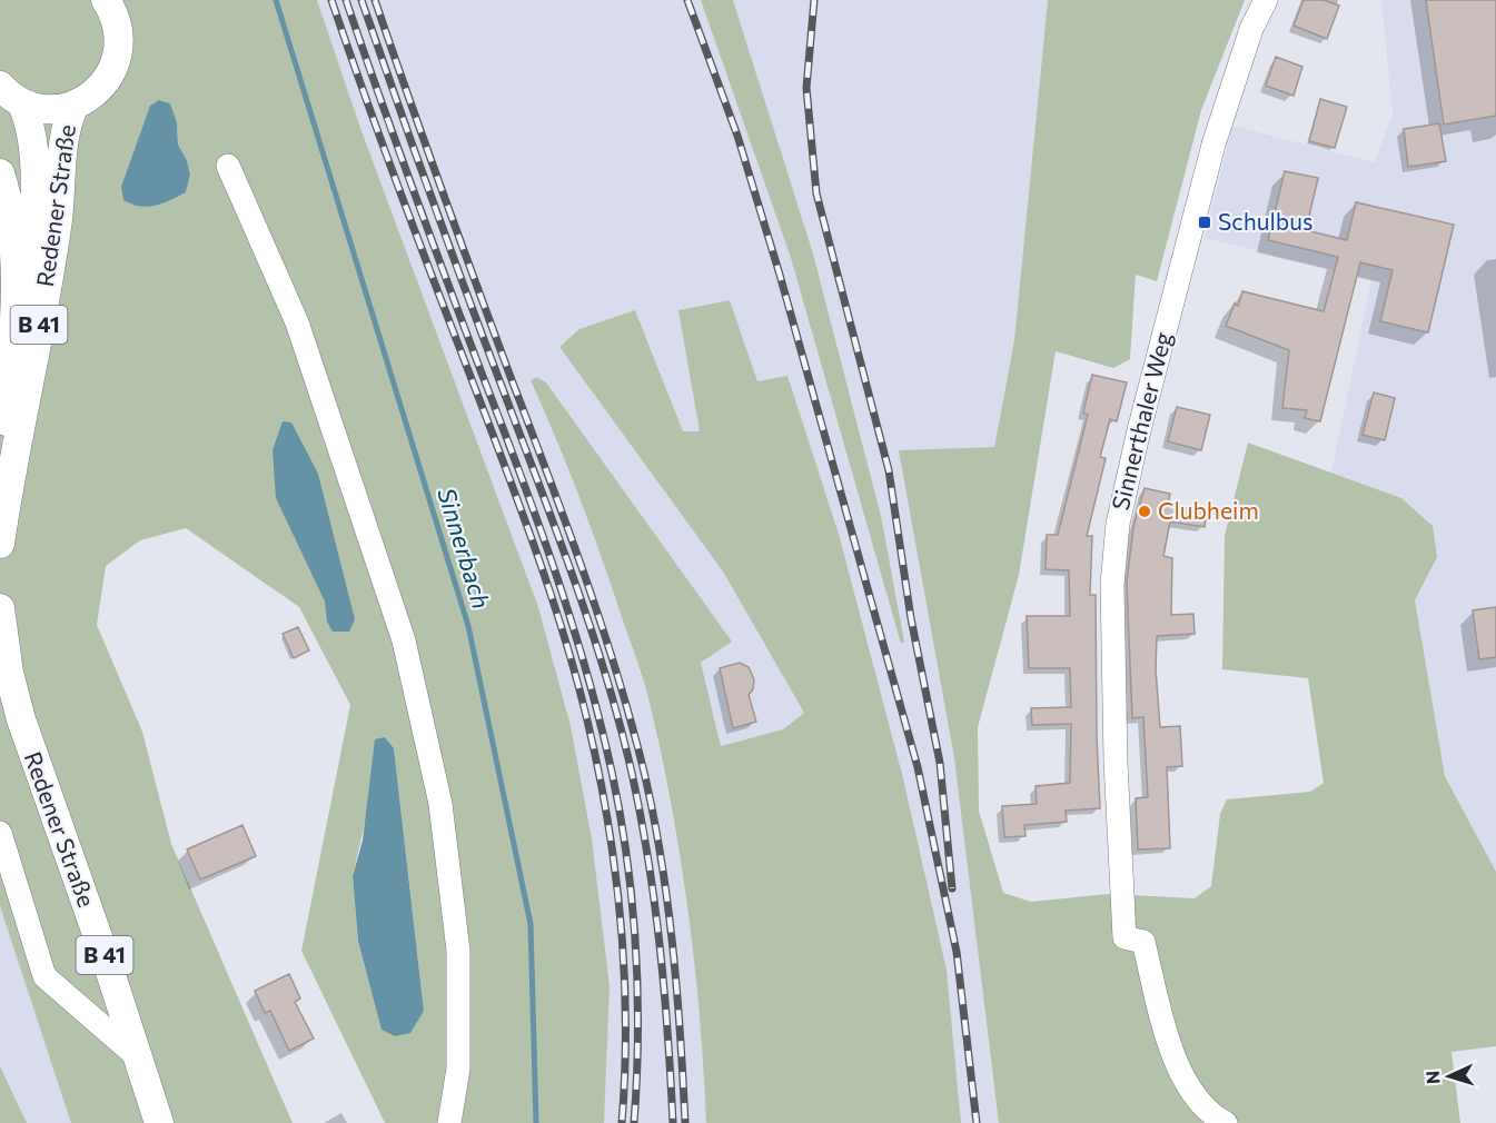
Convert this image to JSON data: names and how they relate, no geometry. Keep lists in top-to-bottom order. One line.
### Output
{"streets":{"main road":["Redener Straße","B 41"],"street":["Sinnerthaler Weg"]},"water":["Sinnerbach"],"places":{"transit":["Schulbus"],"other":["Clubheim"]},"north":"left"}
